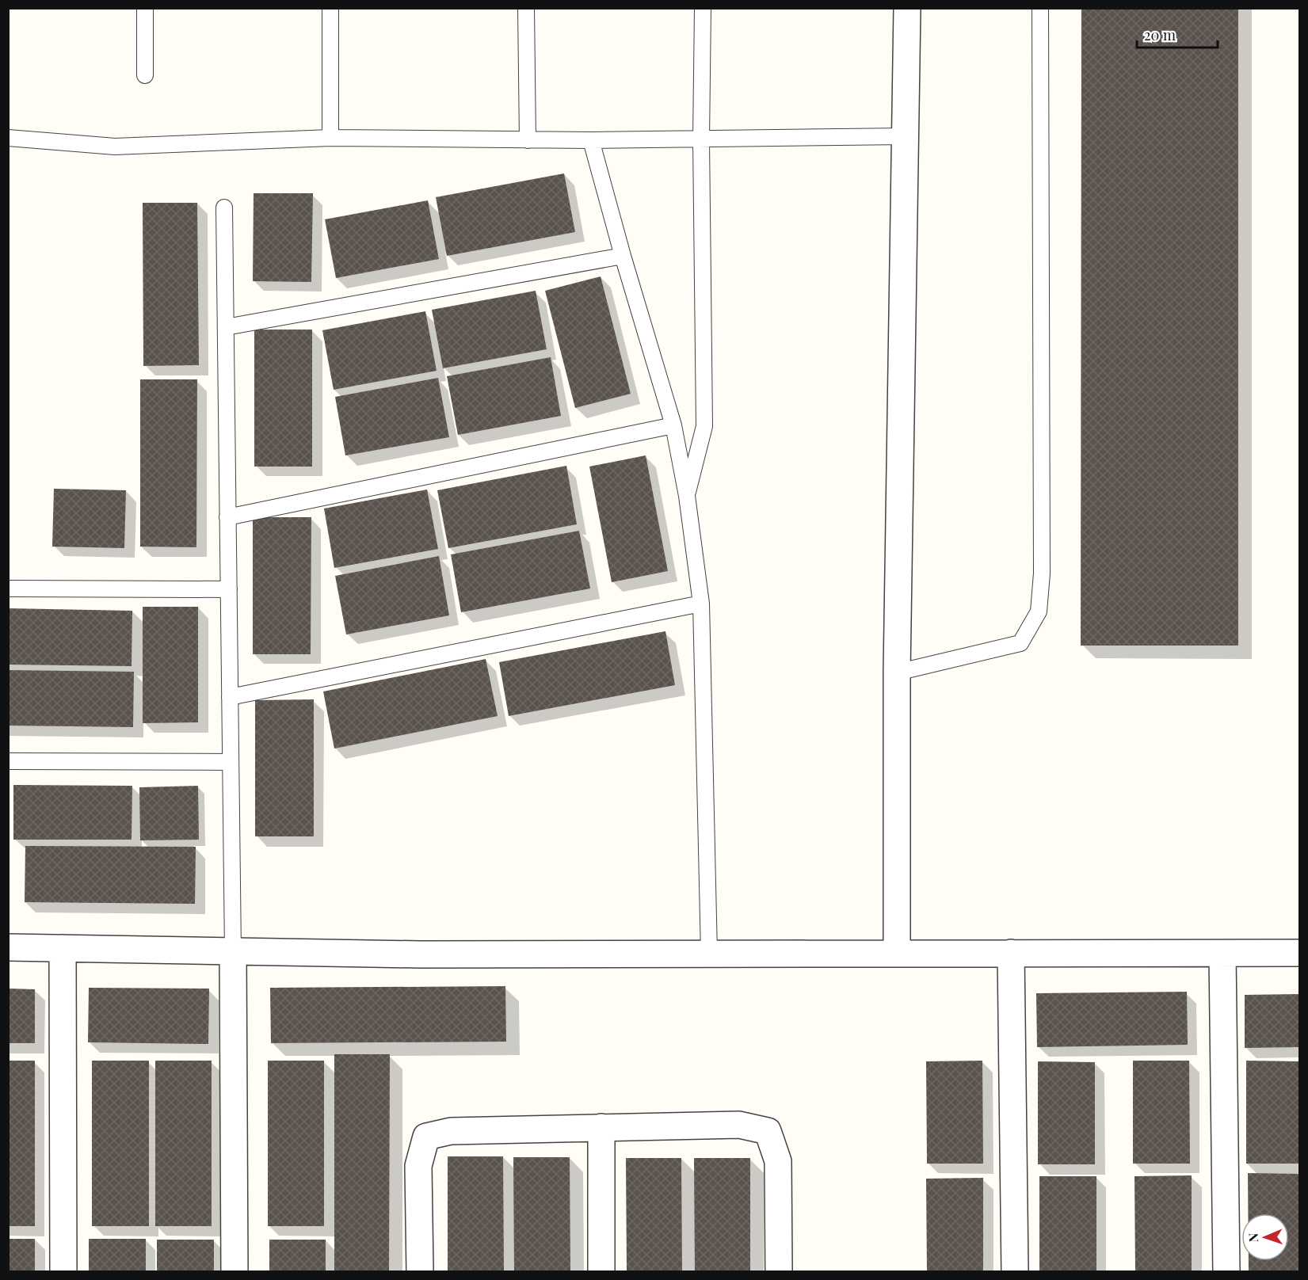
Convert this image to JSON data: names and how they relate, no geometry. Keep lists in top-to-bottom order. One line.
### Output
{"scale_bar":"20 m","north":"left"}
